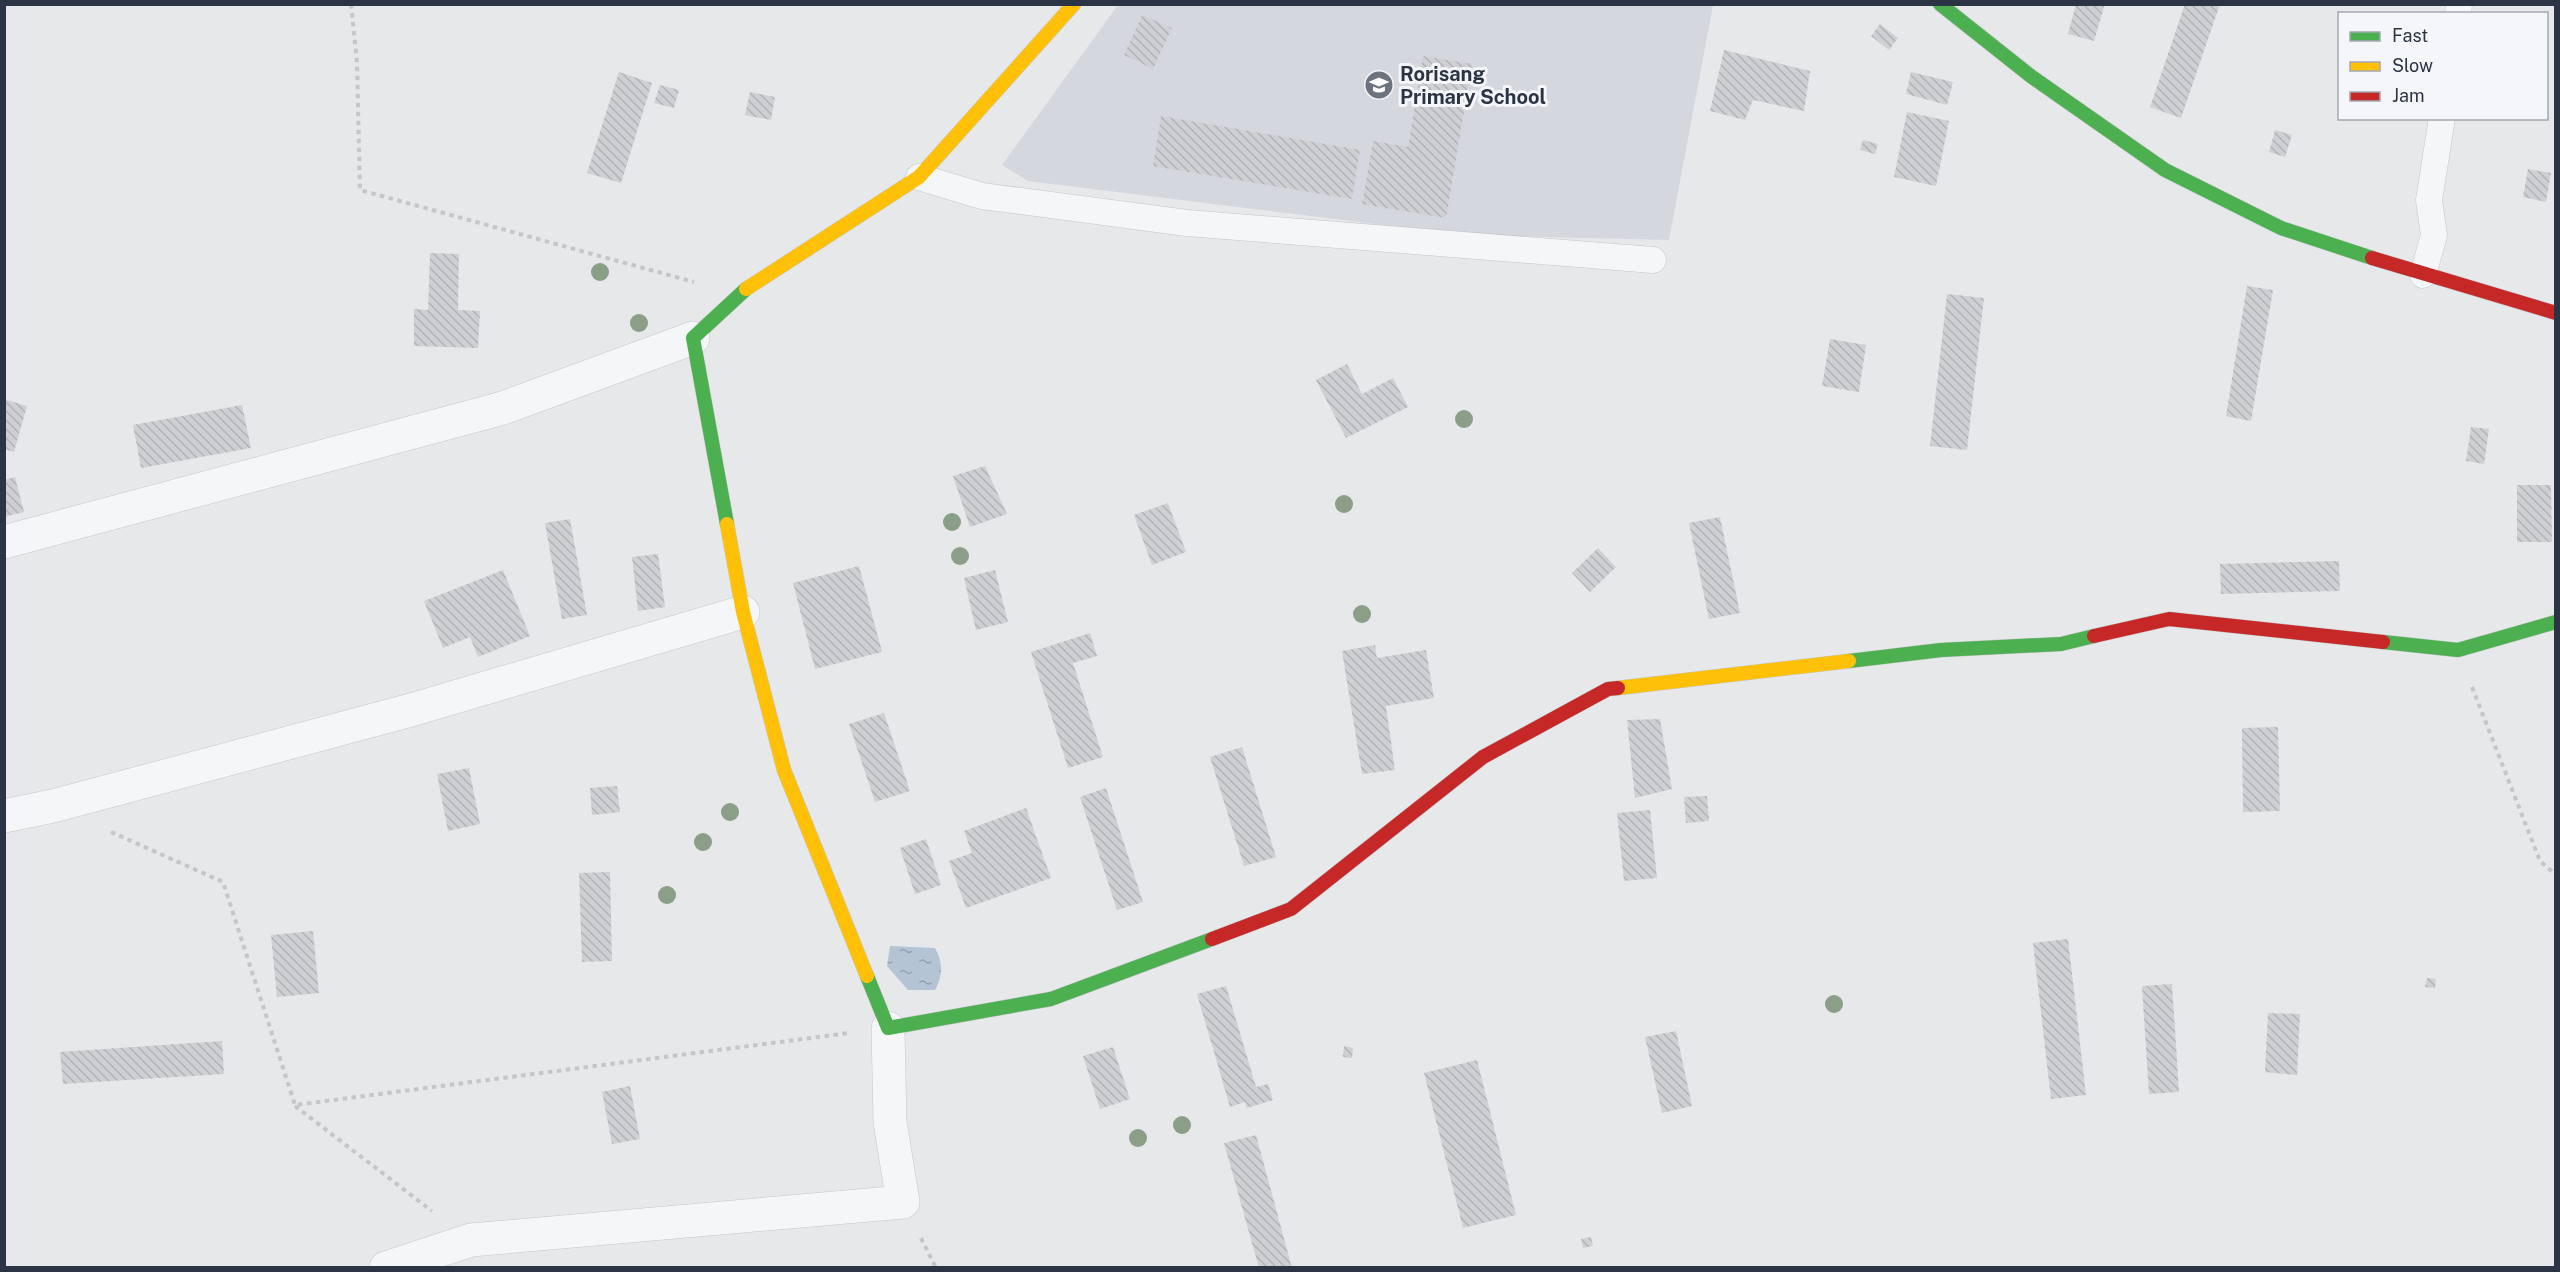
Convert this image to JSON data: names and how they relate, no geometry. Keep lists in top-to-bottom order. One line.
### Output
{"places":{"school or university":["Rorisang Primary School"]},"legend":["Fast","Slow","Jam"]}
